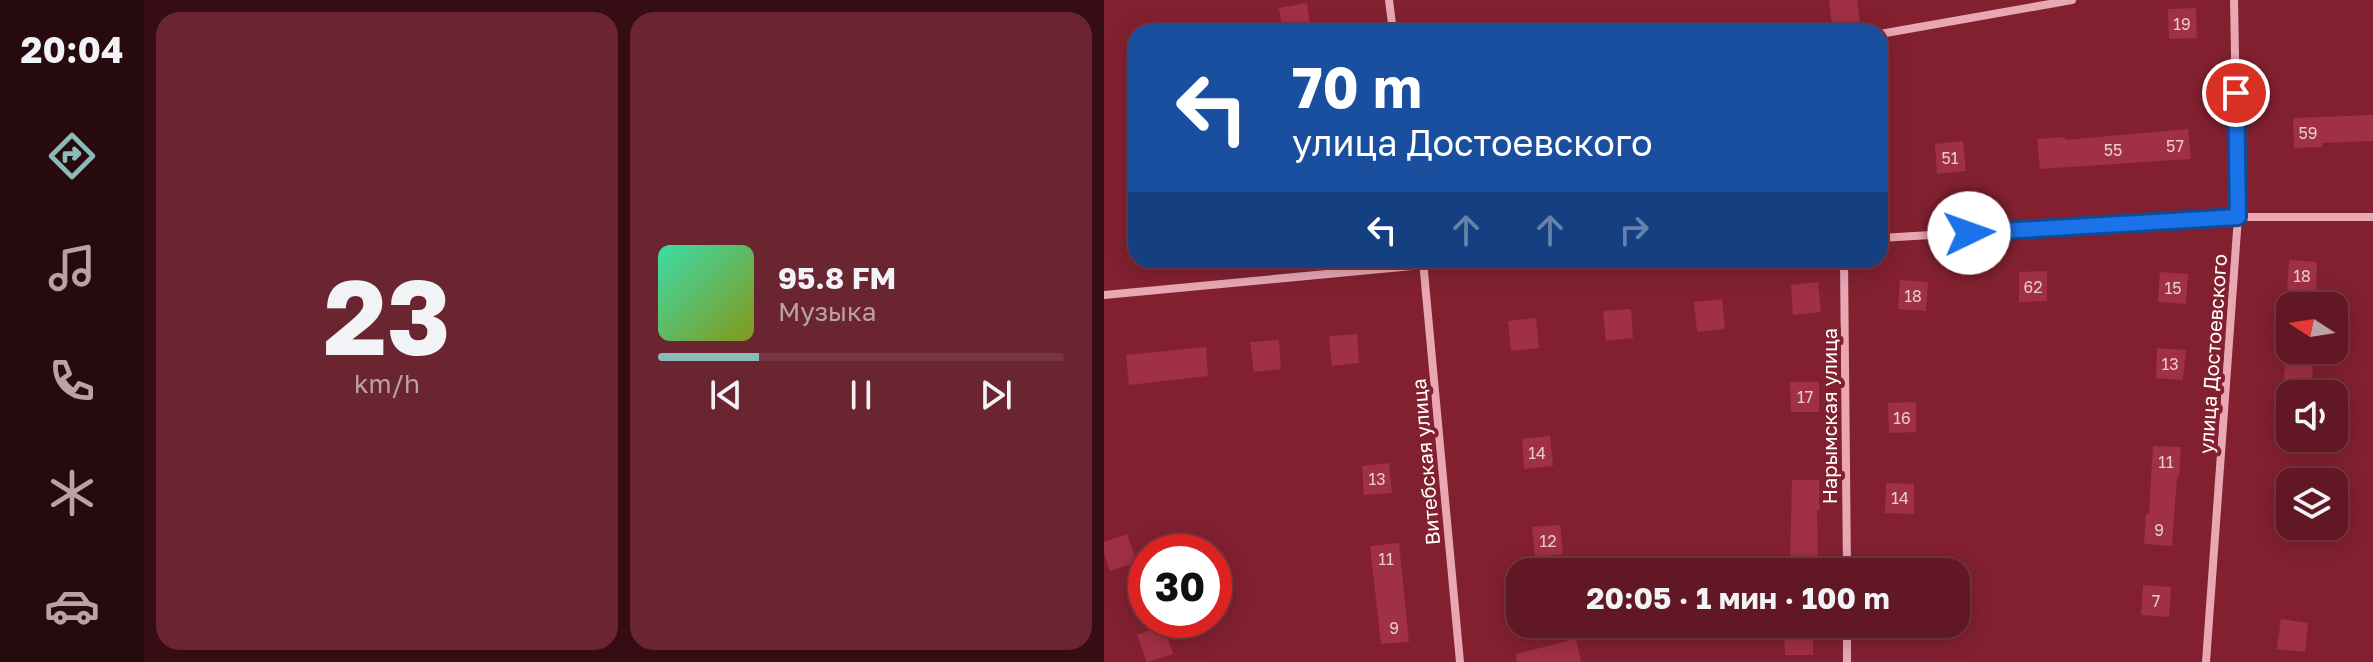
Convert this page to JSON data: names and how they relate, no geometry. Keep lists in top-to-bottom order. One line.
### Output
{"streets":{"street":["улица Достоевского","Нарымская улица","Витебская улица"]},"house_numbers":["19","59","57","55","51","18","62","15","18","13","17","16","14","11","13","14","9","12","11","7","9"],"north":"left","page":{"tabs":"20:04","tile":["23","km/h"],"turn":["70 m","улица Достоевского"],"song":["95.8 FM","Музыка"],"limit":"30","trip":"20:05 · 1 мин · 100 m"}}
